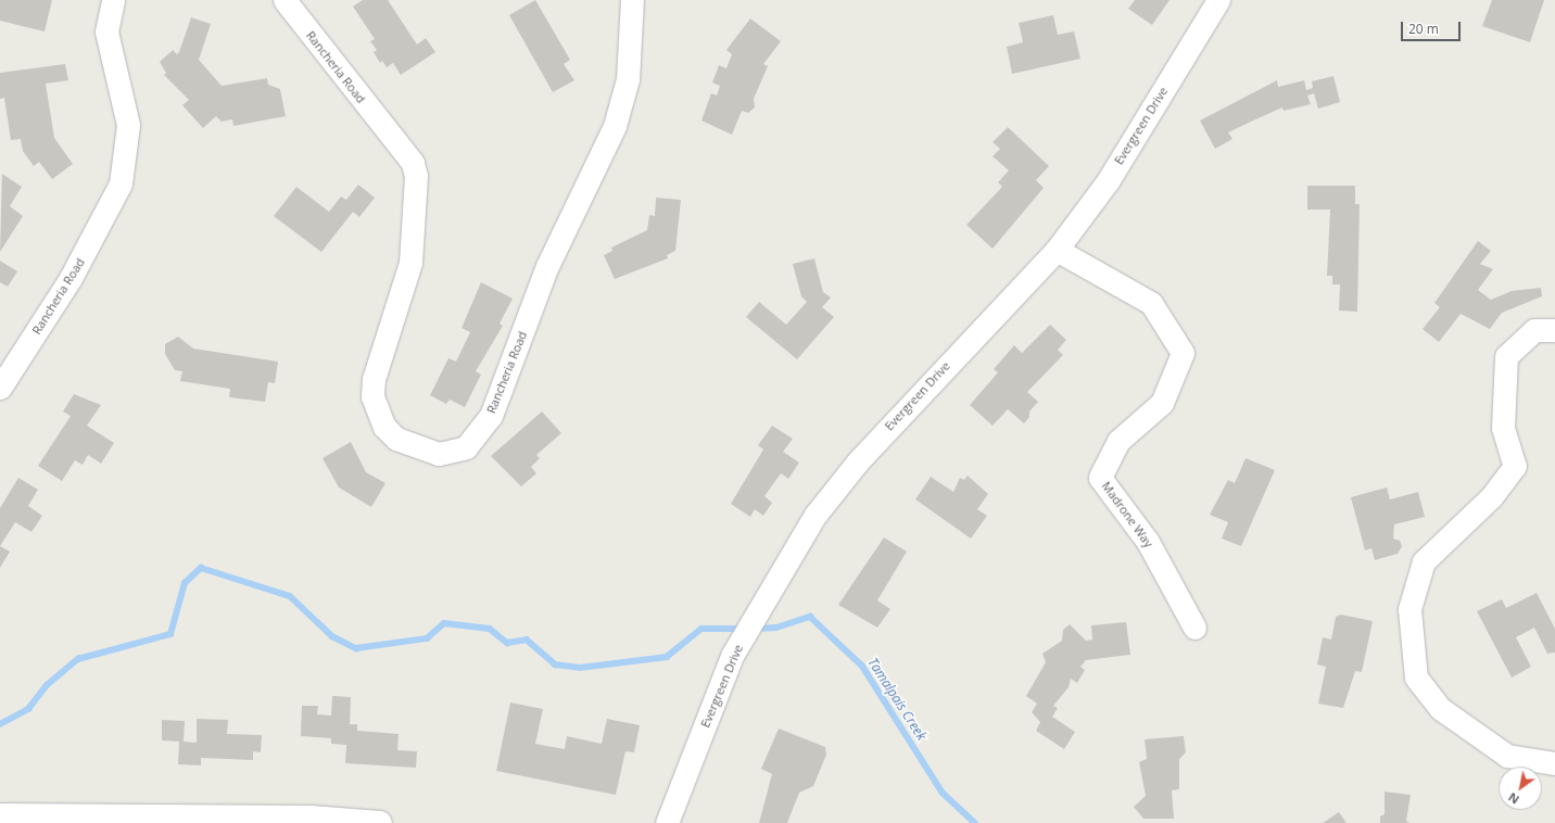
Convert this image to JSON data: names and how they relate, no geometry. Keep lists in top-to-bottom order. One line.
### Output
{"streets":{"street":["Rancheria Road","Evergreen Drive","Madrone Way"]},"crossings":[["Evergreen Drive","Madrone Way"]],"water":["Tamalpais Creek"],"scale_bar":"20 m","north":"bottom left"}
